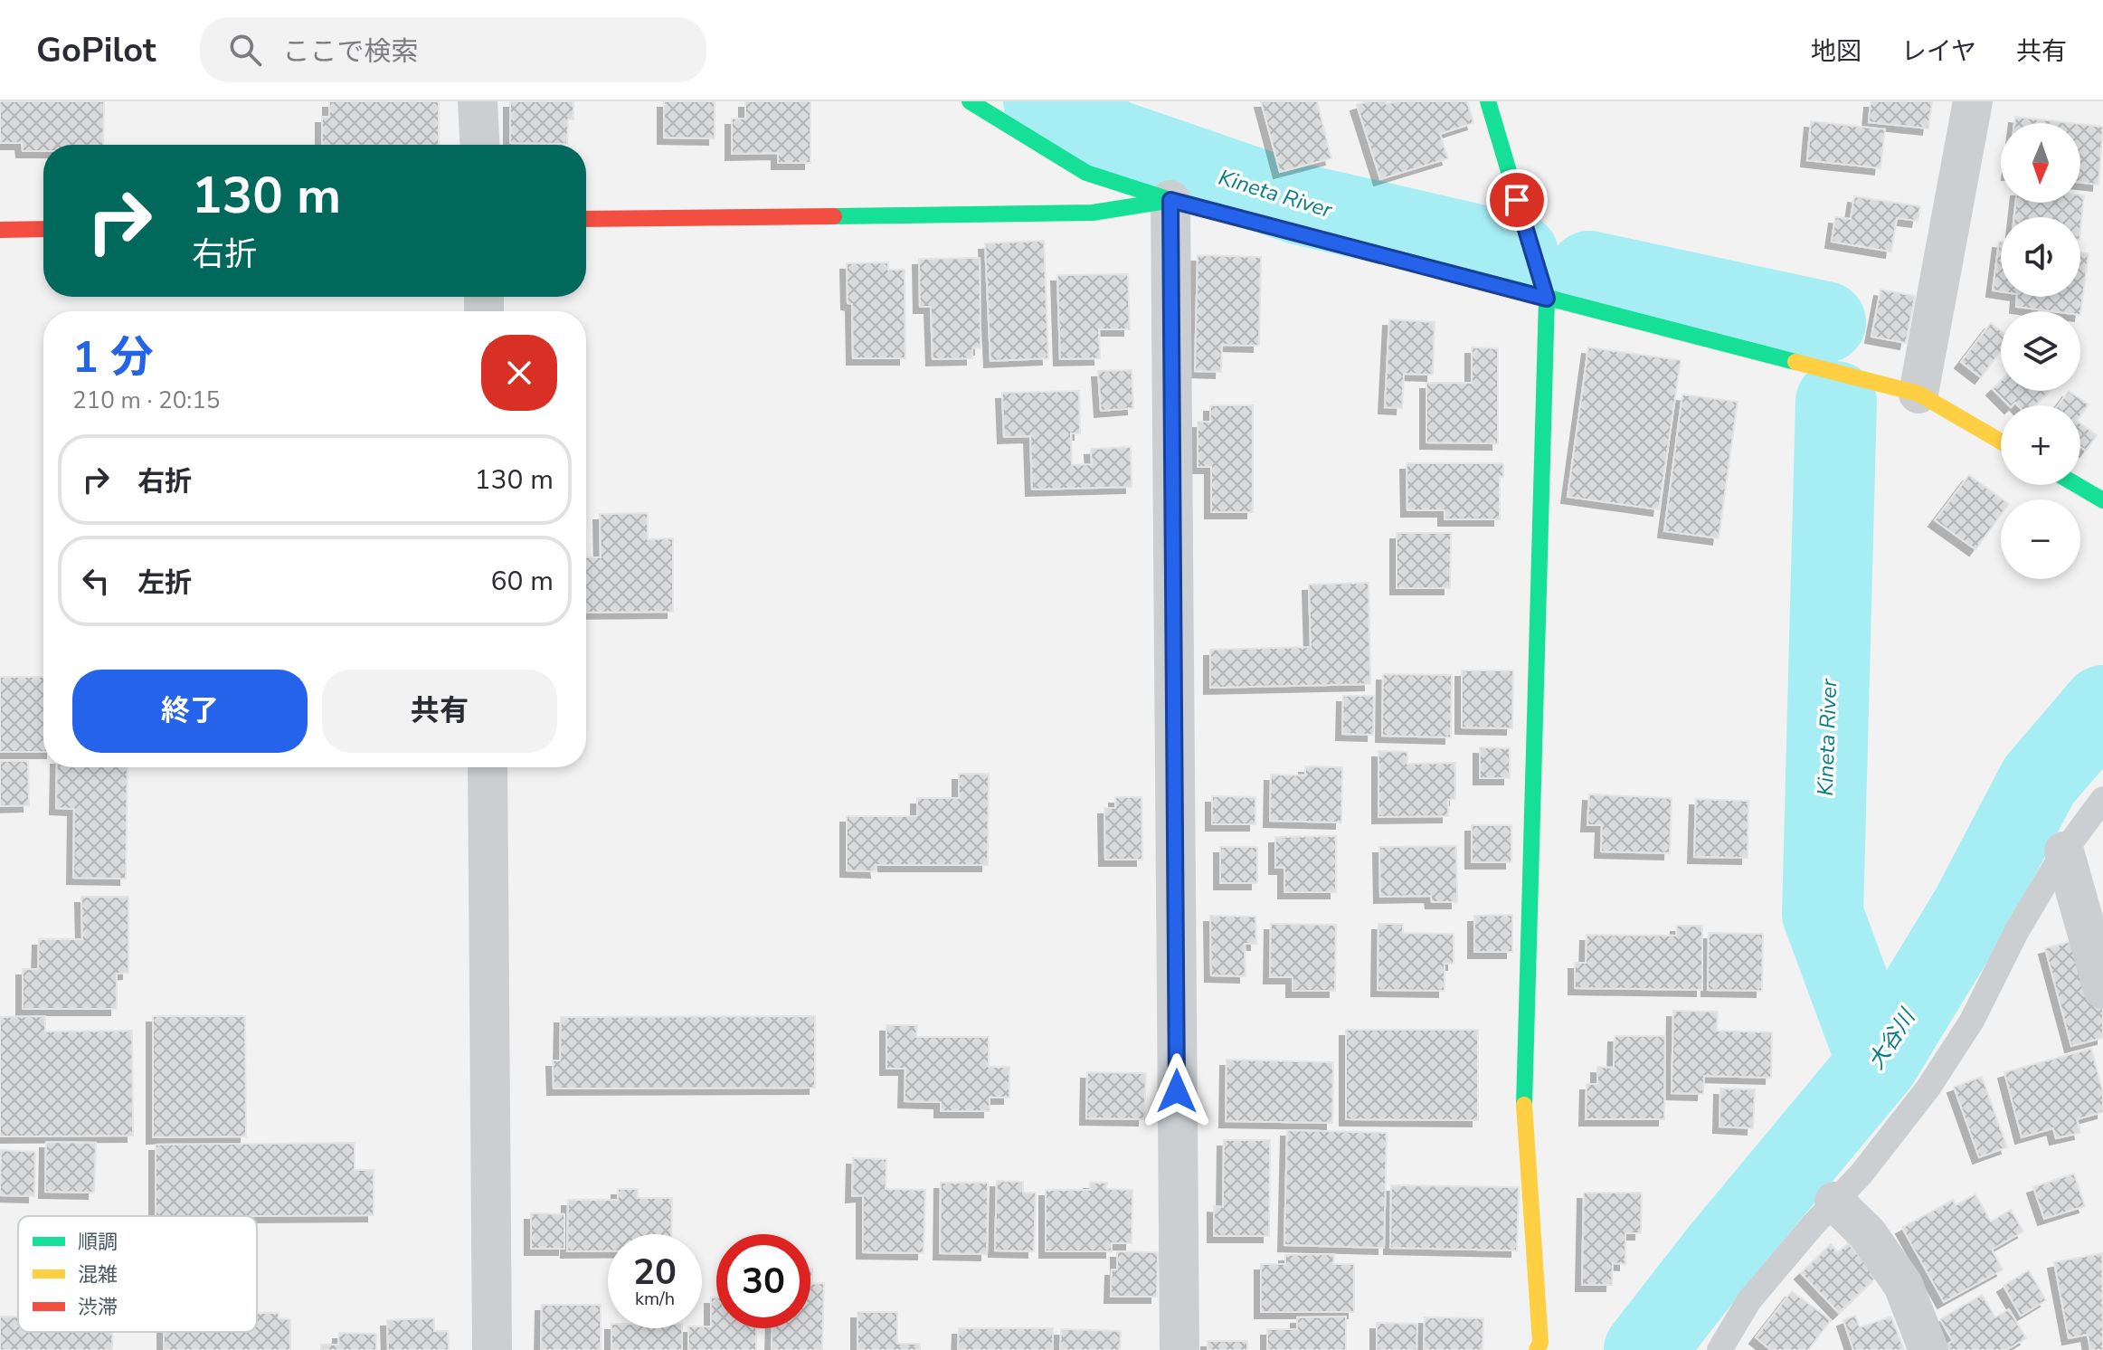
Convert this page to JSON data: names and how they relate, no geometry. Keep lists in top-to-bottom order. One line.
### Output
{"water":["Kineta River","大谷川"],"legend":["順調","混雑","渋滞"],"north":"bottom","page":{"header":"GoPilot","search":"ここで検索","nav":["地図","レイヤ","共有"],"map_buttons":["+","−"],"turn":["130 m","右折"],"heading":["1 分","210 m · 20:15"],"list":[{"name":"右折","value":"130 m"},{"name":"左折","value":"60 m"}],"buttons":["終了","共有"],"speed":"20 km/h","limit":"30"}}
